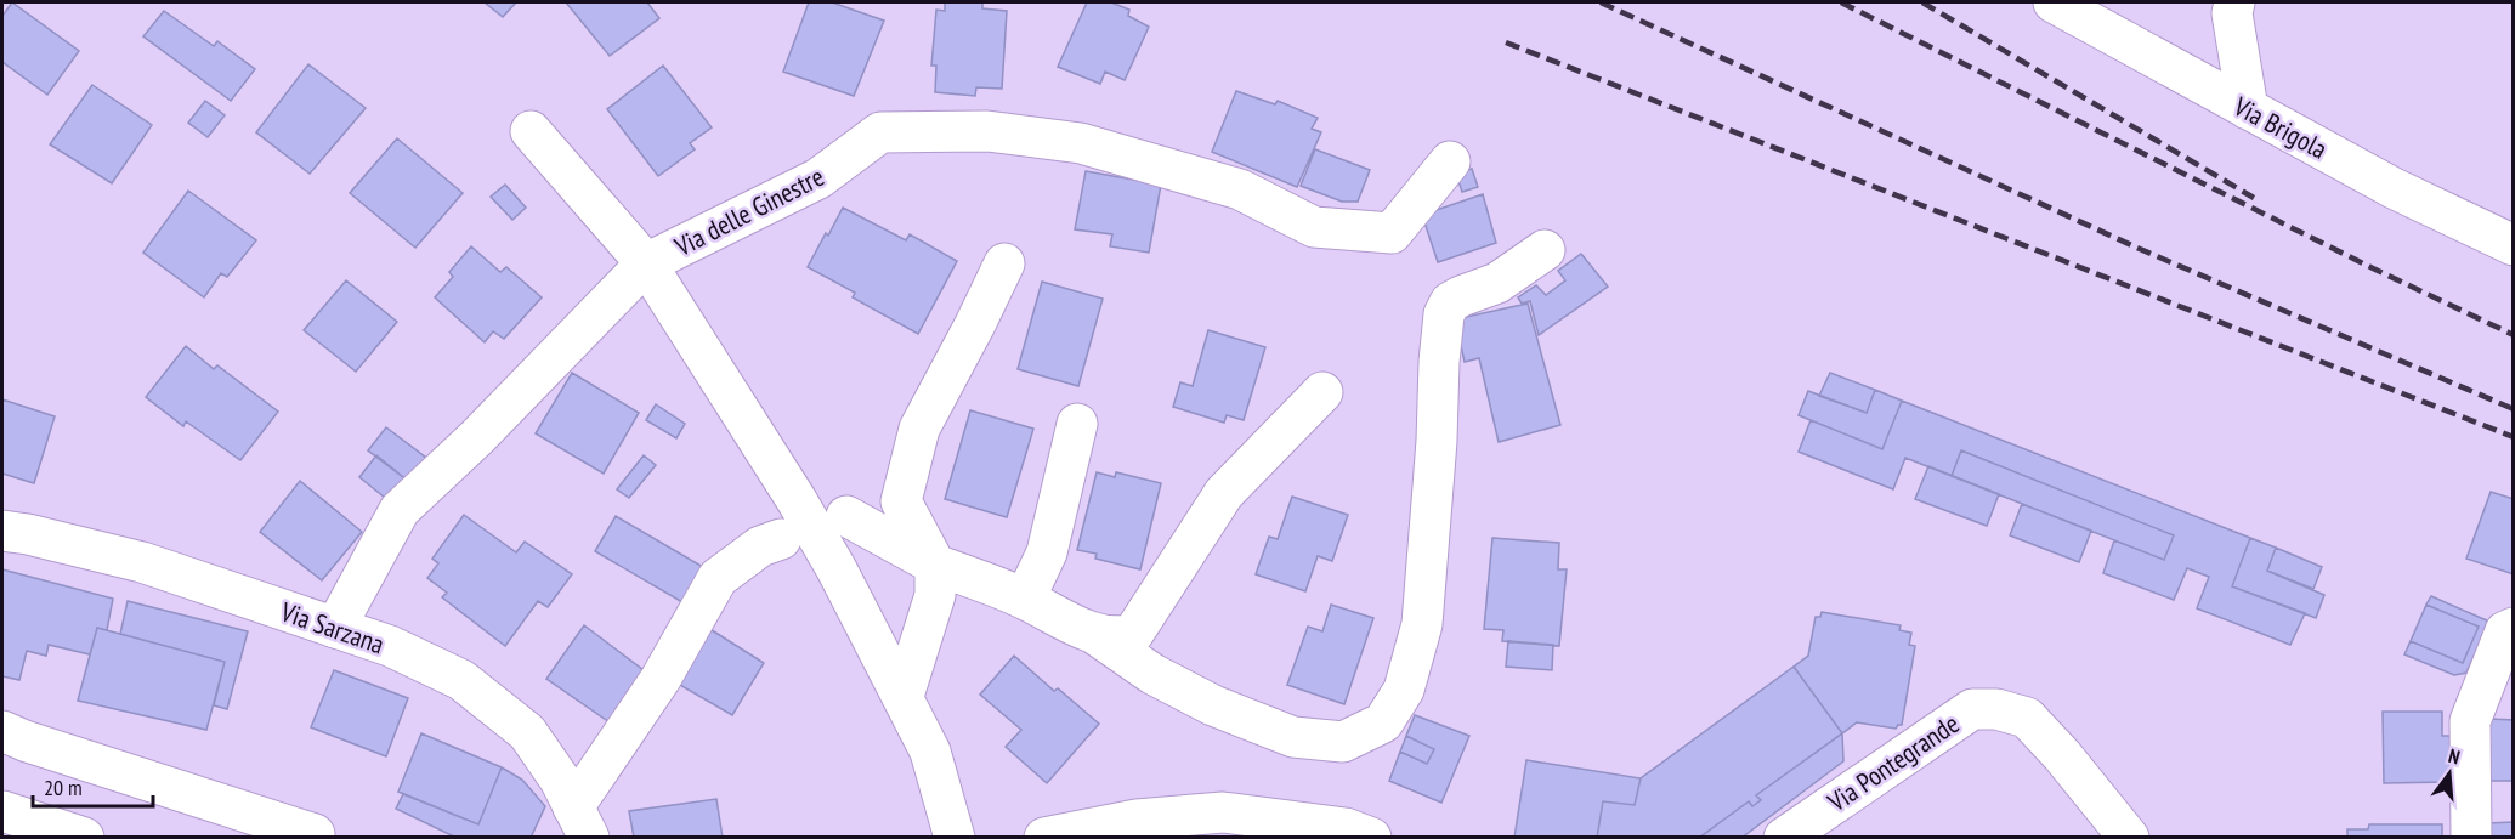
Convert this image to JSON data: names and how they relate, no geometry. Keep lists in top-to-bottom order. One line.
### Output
{"streets":{"street":["Via Brigola","Via delle Ginestre","Via Sarzana","Via Pontegrande"]},"crossings":[["Via delle Ginestre","Via Sarzana"]],"scale_bar":"20 m","north":"top"}
